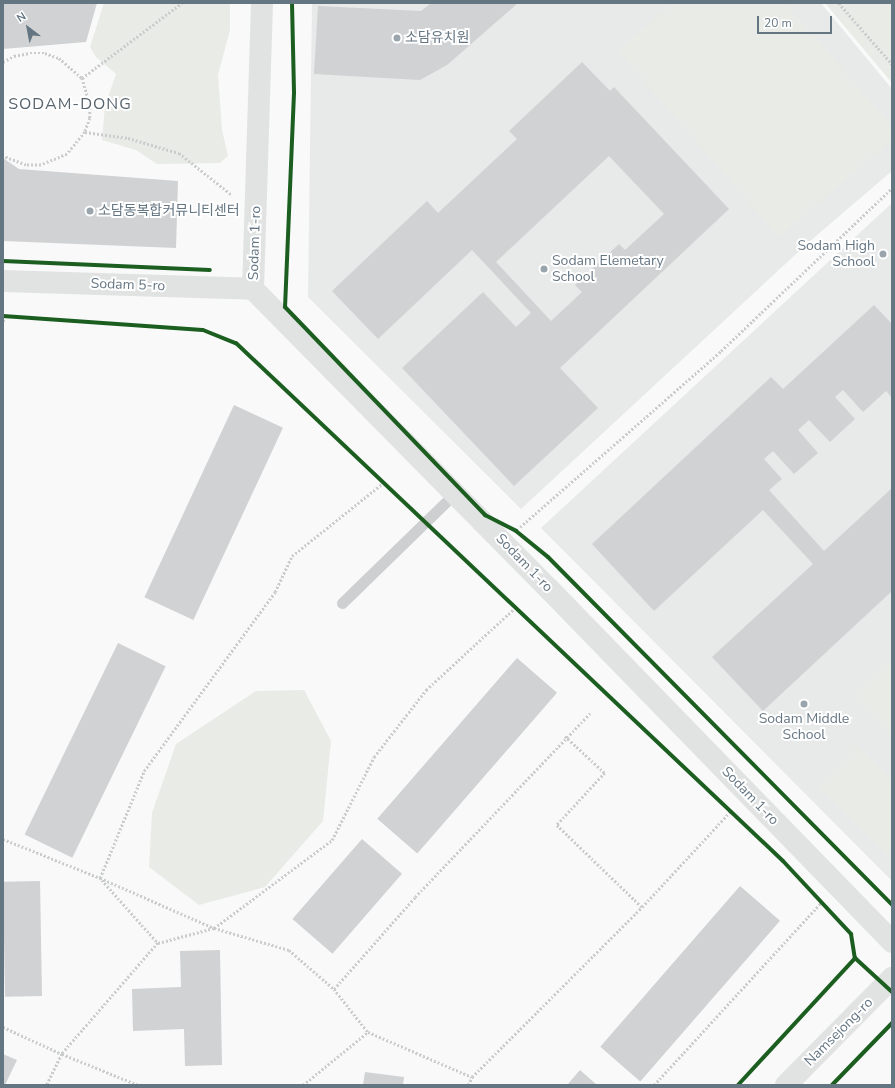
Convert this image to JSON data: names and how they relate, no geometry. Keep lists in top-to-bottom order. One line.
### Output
{"streets":{"street":["Sodam 1-ro","Sodam 5-ro","Namsejong-ro"]},"crossings":[["Sodam 1-ro","Sodam 5-ro"]],"districts":["SODAM-DONG"],"places":["소담유치원","소담동복합커뮤니티센터","Sodam High School","Sodam Elemetary School","Sodam Middle School"],"scale_bar":"20 m","north":"top left"}
